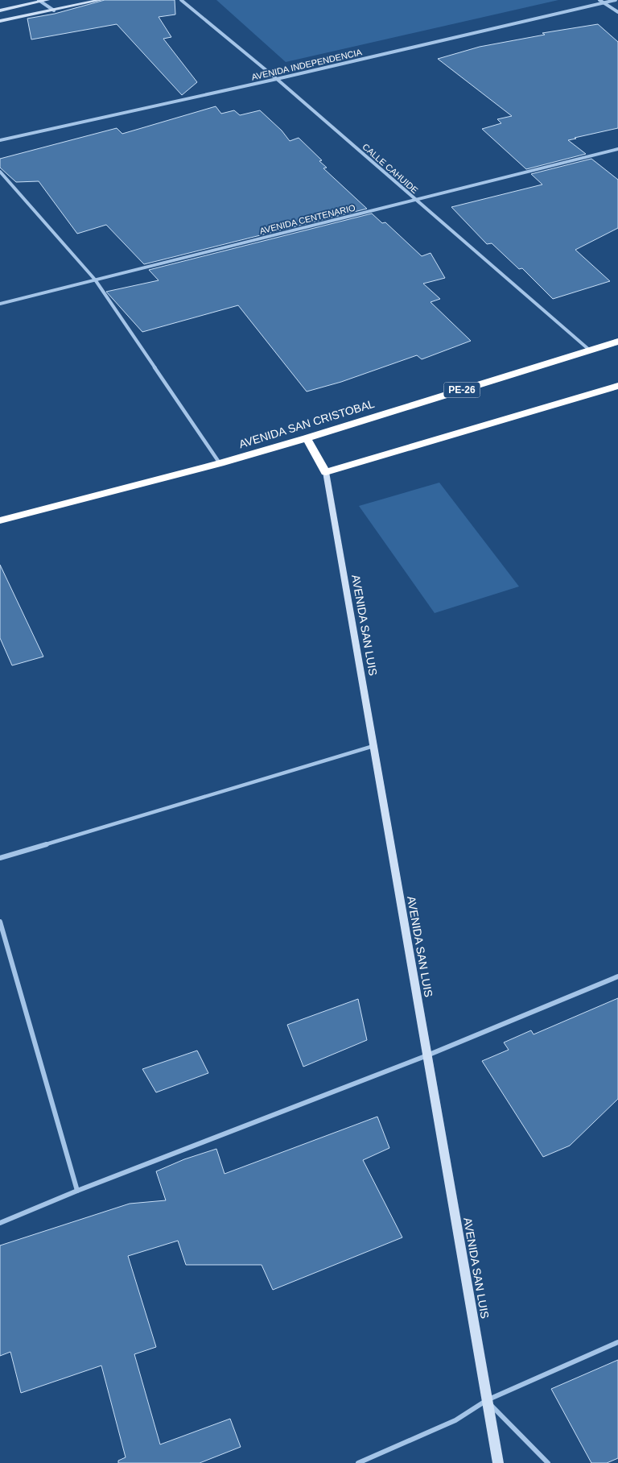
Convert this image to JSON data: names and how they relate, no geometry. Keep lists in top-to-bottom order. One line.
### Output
{"streets":{"highway":["PE-26","AVENIDA SAN CRISTOBAL","AVENIDA SAN LUIS"],"street":["AVENIDA INDEPENDENCIA","CALLE CAHUIDE","AVENIDA CENTENARIO"]},"crossings":[["AVENIDA INDEPENDENCIA","CALLE CAHUIDE"],["CALLE CAHUIDE","AVENIDA CENTENARIO"],["CALLE CAHUIDE","AVENIDA SAN CRISTOBAL"],["AVENIDA SAN CRISTOBAL","AVENIDA SAN LUIS"]]}
